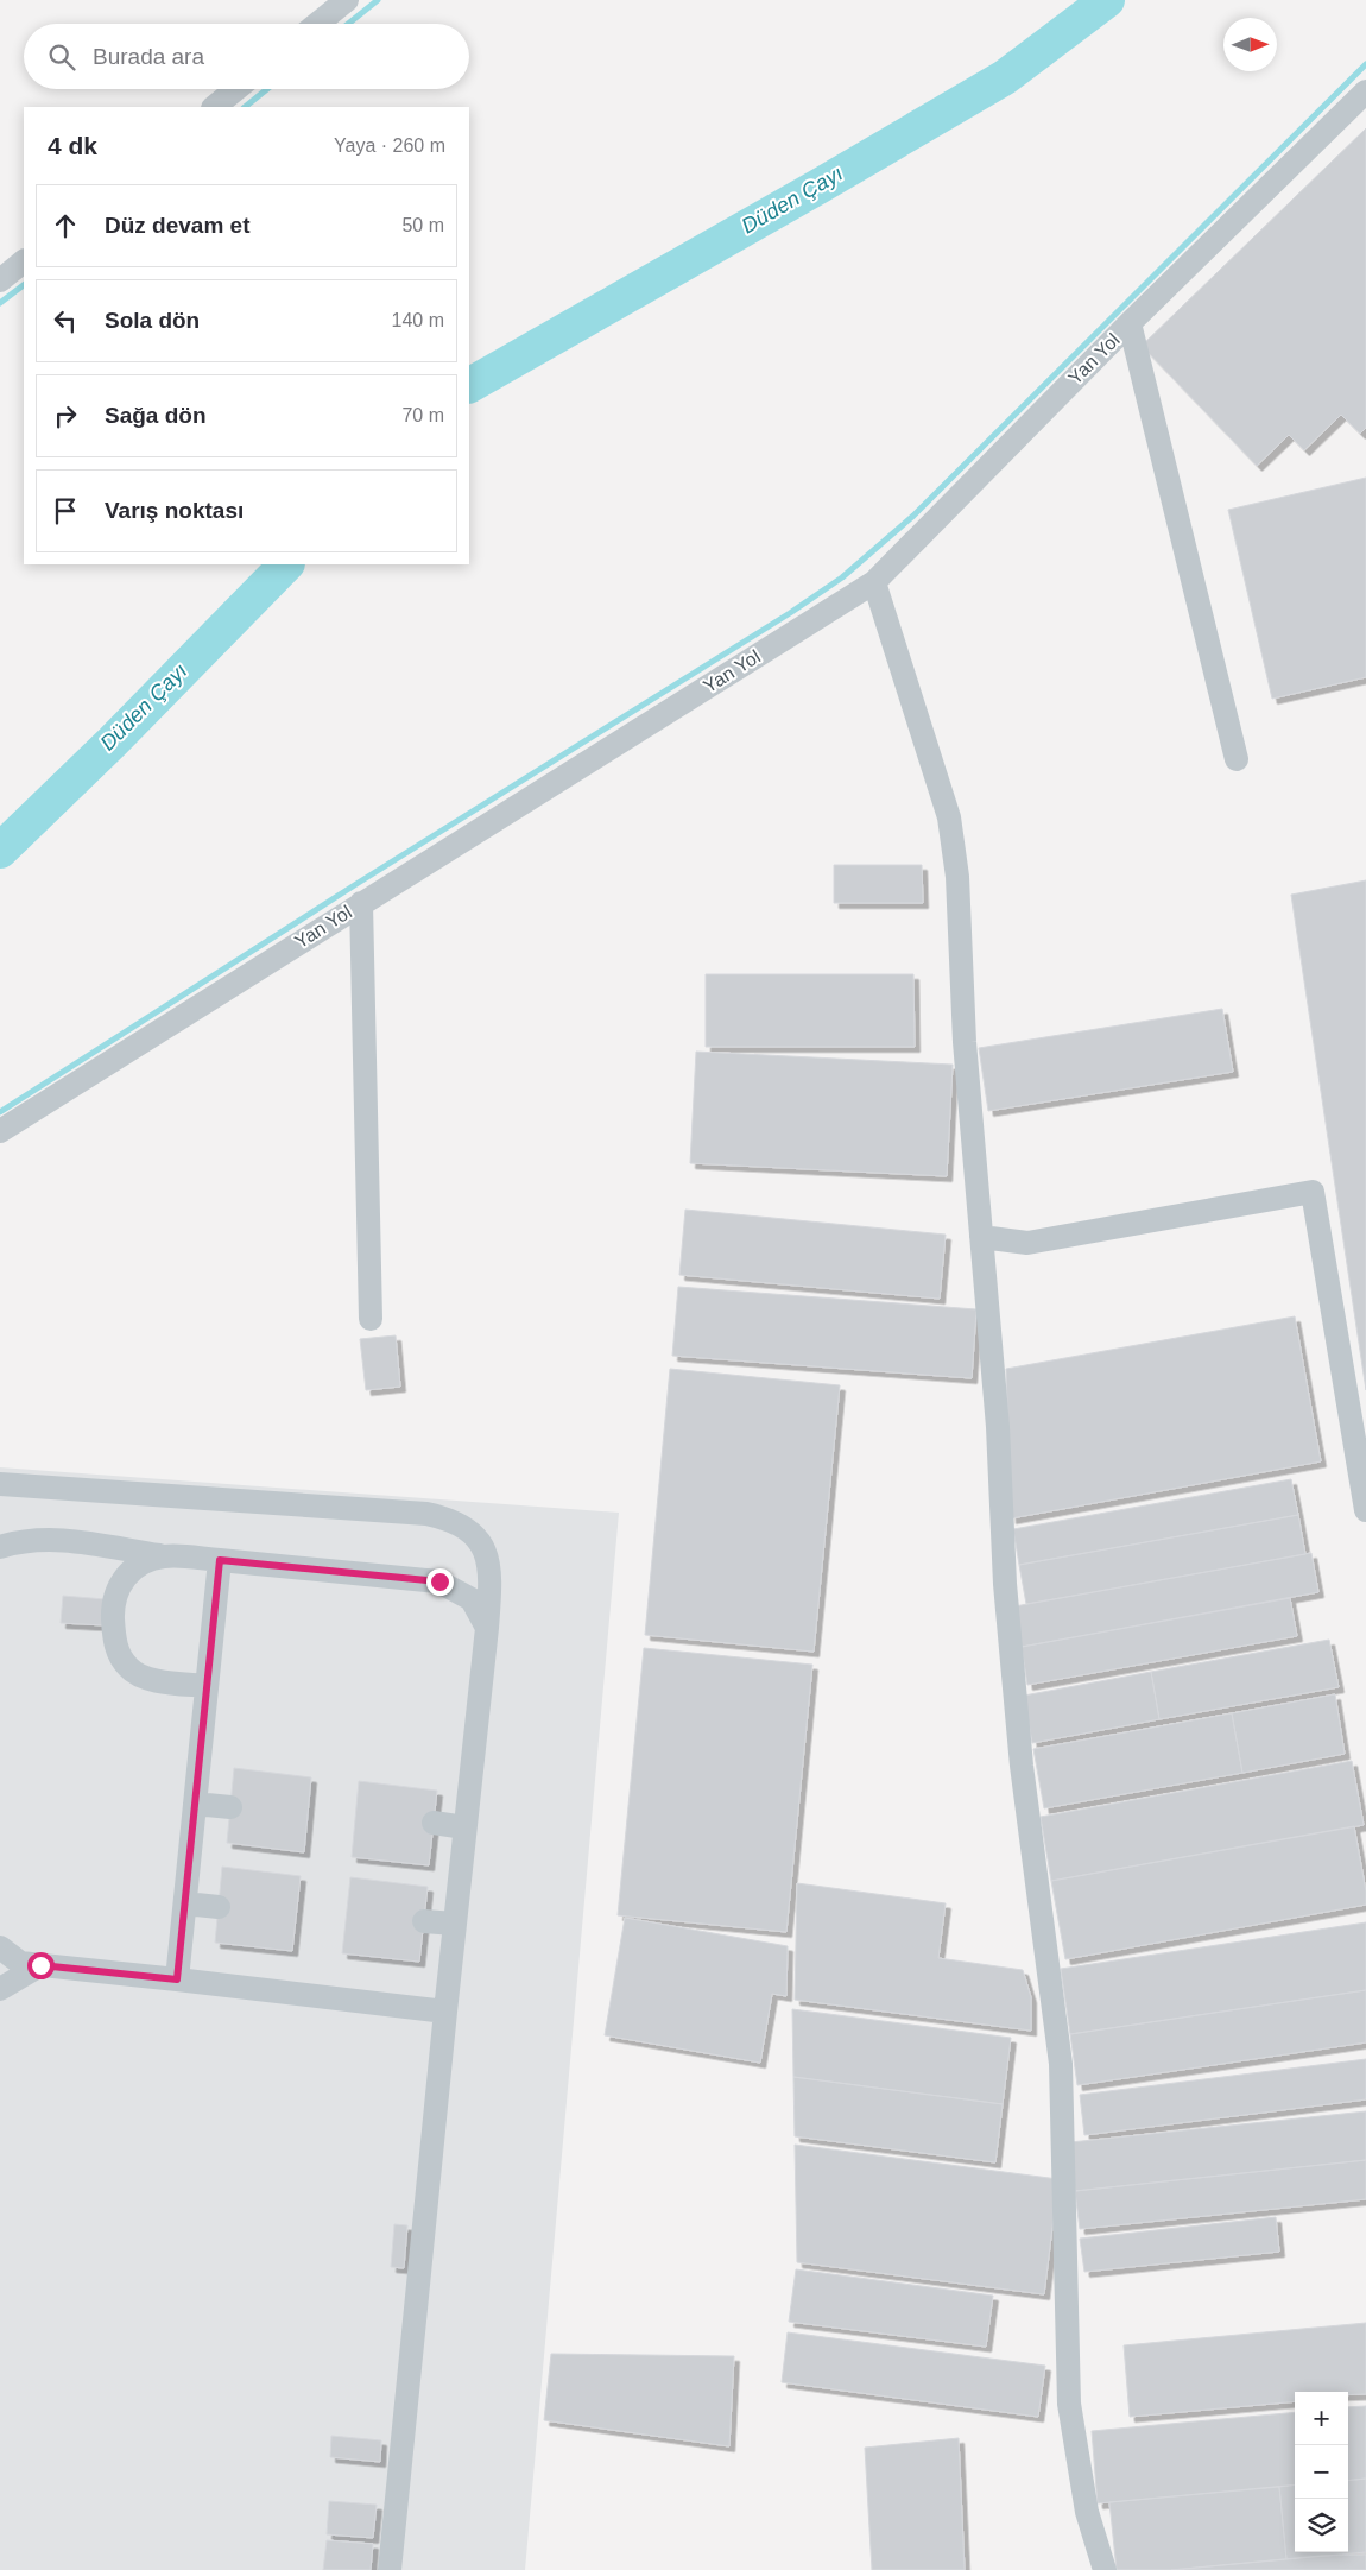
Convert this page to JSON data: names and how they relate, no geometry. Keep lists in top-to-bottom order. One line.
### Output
{"streets":{"street":["Yan Yol"]},"water":["Düden Çayı"],"north":"right","page":{"search":"Burada ara","heading":["4 dk","Yaya · 260 m"],"list":[["Düz devam et","50 m"],["Sola dön","140 m"],["Sağa dön","70 m"],"Varış noktası"],"map_buttons":["+","−"]}}
